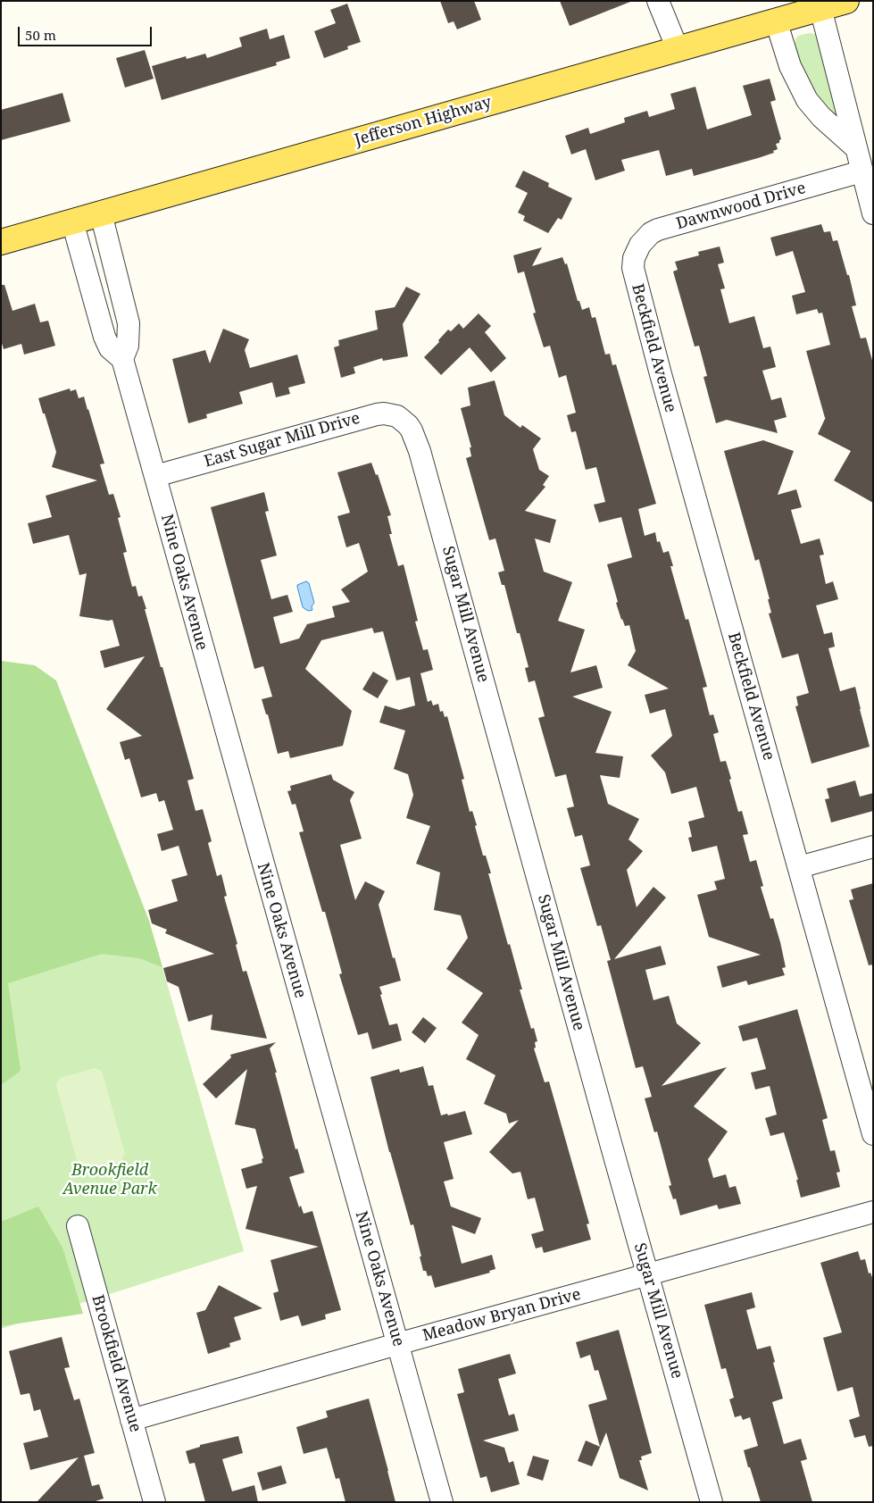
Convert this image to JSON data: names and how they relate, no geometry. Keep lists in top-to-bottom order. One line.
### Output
{"streets":{"main road":["Jefferson Highway"],"street":["Dawnwood Drive","Beckfield Avenue","East Sugar Mill Drive","Nine Oaks Avenue","Sugar Mill Avenue","Meadow Bryan Drive","Brookfield Avenue"]},"crossings":[["Jefferson Highway","Nine Oaks Avenue"],["Dawnwood Drive","Beckfield Avenue"],["East Sugar Mill Drive","Nine Oaks Avenue"],["East Sugar Mill Drive","Sugar Mill Avenue"],["Nine Oaks Avenue","Meadow Bryan Drive"],["Sugar Mill Avenue","Meadow Bryan Drive"],["Meadow Bryan Drive","Brookfield Avenue"]],"parks":["Brookfield Avenue Park"],"scale_bar":"50 m"}
